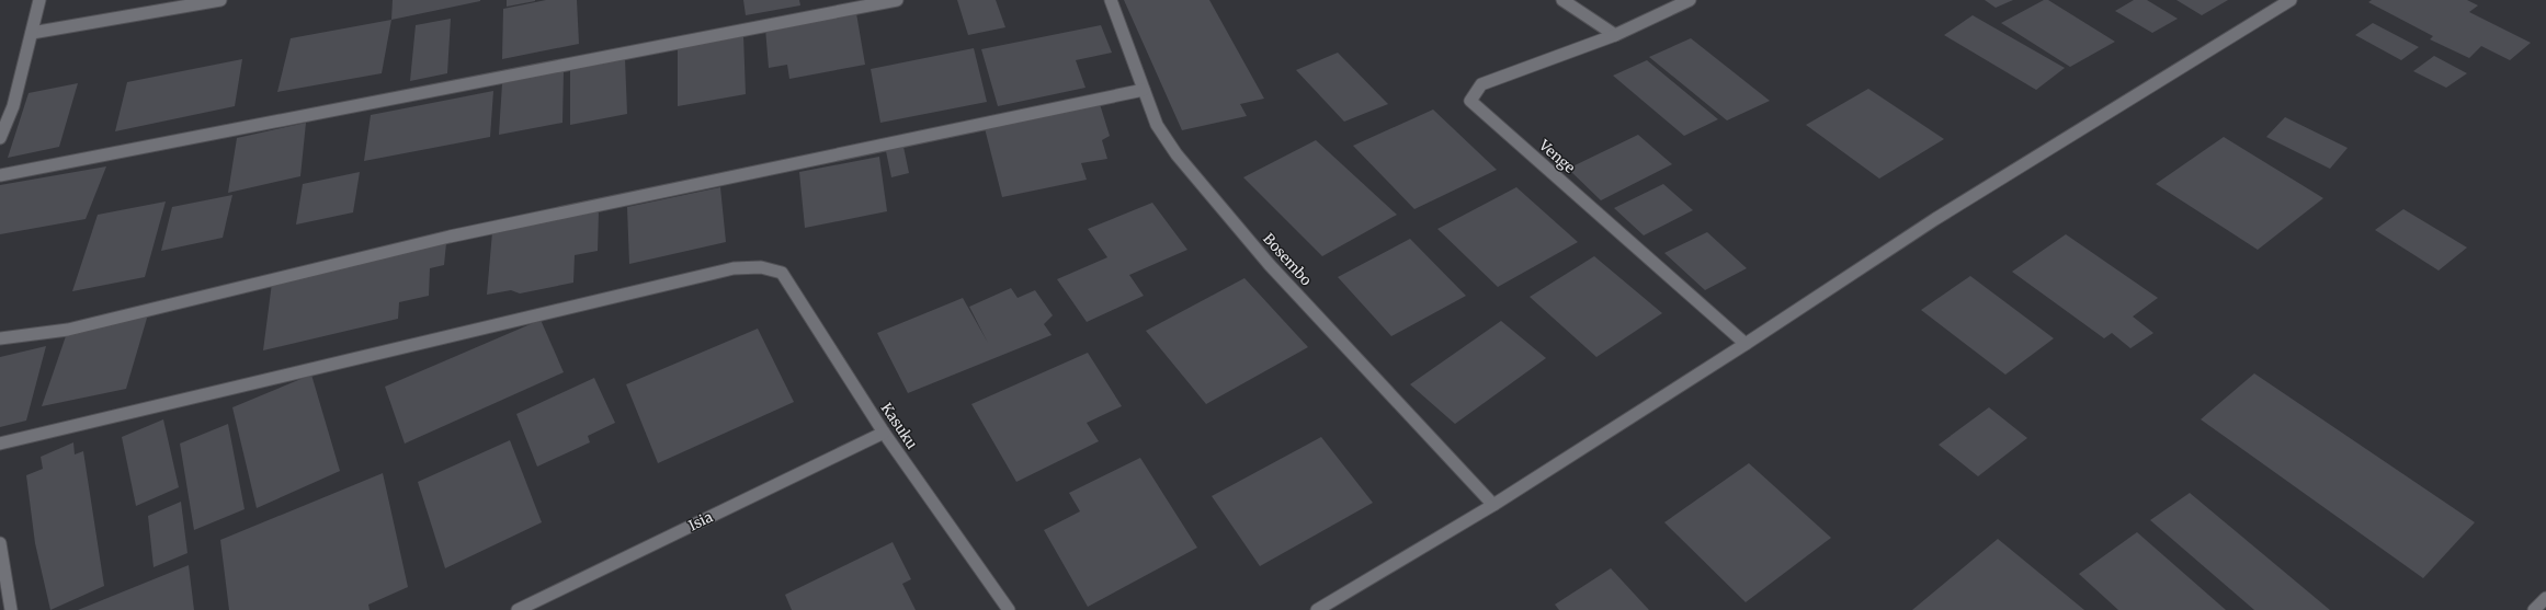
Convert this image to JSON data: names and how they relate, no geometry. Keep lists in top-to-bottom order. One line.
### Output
{"streets":{"street":["Venge","Bosembo","Kasuku","Isia"]},"crossings":[["Kasuku","Isia"]]}
